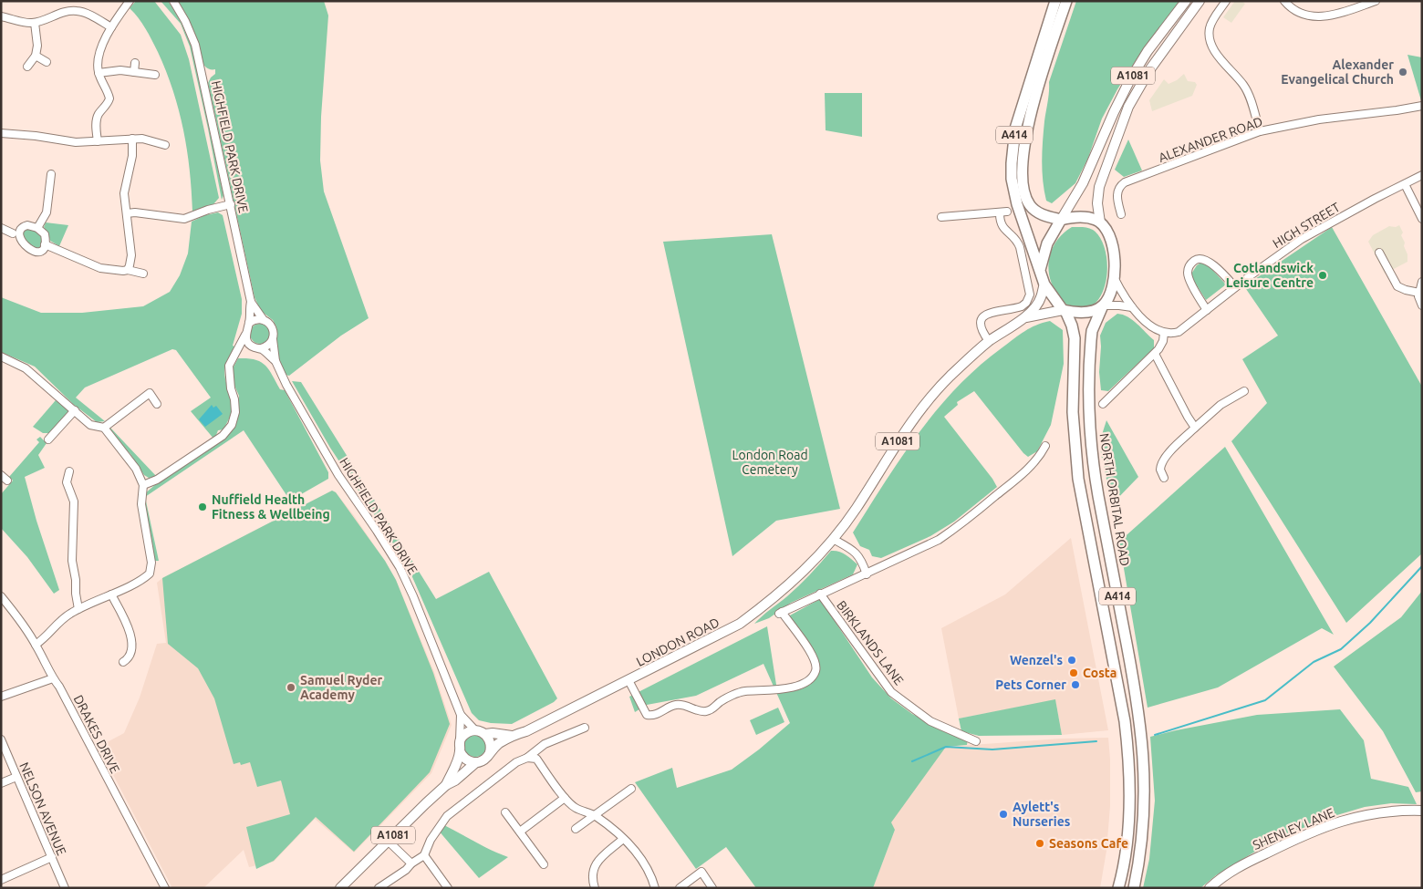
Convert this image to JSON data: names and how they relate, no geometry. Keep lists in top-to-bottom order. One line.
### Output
{"streets":{"highway":["A414","NORTH ORBITAL ROAD"],"main road":["A1081","LONDON ROAD","SHENLEY LANE"],"street":["ALEXANDER ROAD","HIGHFIELD PARK DRIVE","HIGH STREET","BIRKLANDS LANE","DRAKES DRIVE","NELSON AVENUE"]},"crossings":[["A1081","A414"],["A1081","NORTH ORBITAL ROAD"],["A1081","LONDON ROAD"],["A414","NORTH ORBITAL ROAD"],["A414","LONDON ROAD"],["HIGHFIELD PARK DRIVE","LONDON ROAD"],["NORTH ORBITAL ROAD","LONDON ROAD"]],"parks":["London Road Cemetery"],"places":["Alexander Evangelical Church","Cotlandswick Leisure Centre","Nuffield Health Fitness & Wellbeing","Wenzel's","Costa","Pets Corner","Samuel Ryder Academy","Aylett's Nurseries","Seasons Cafe"]}
